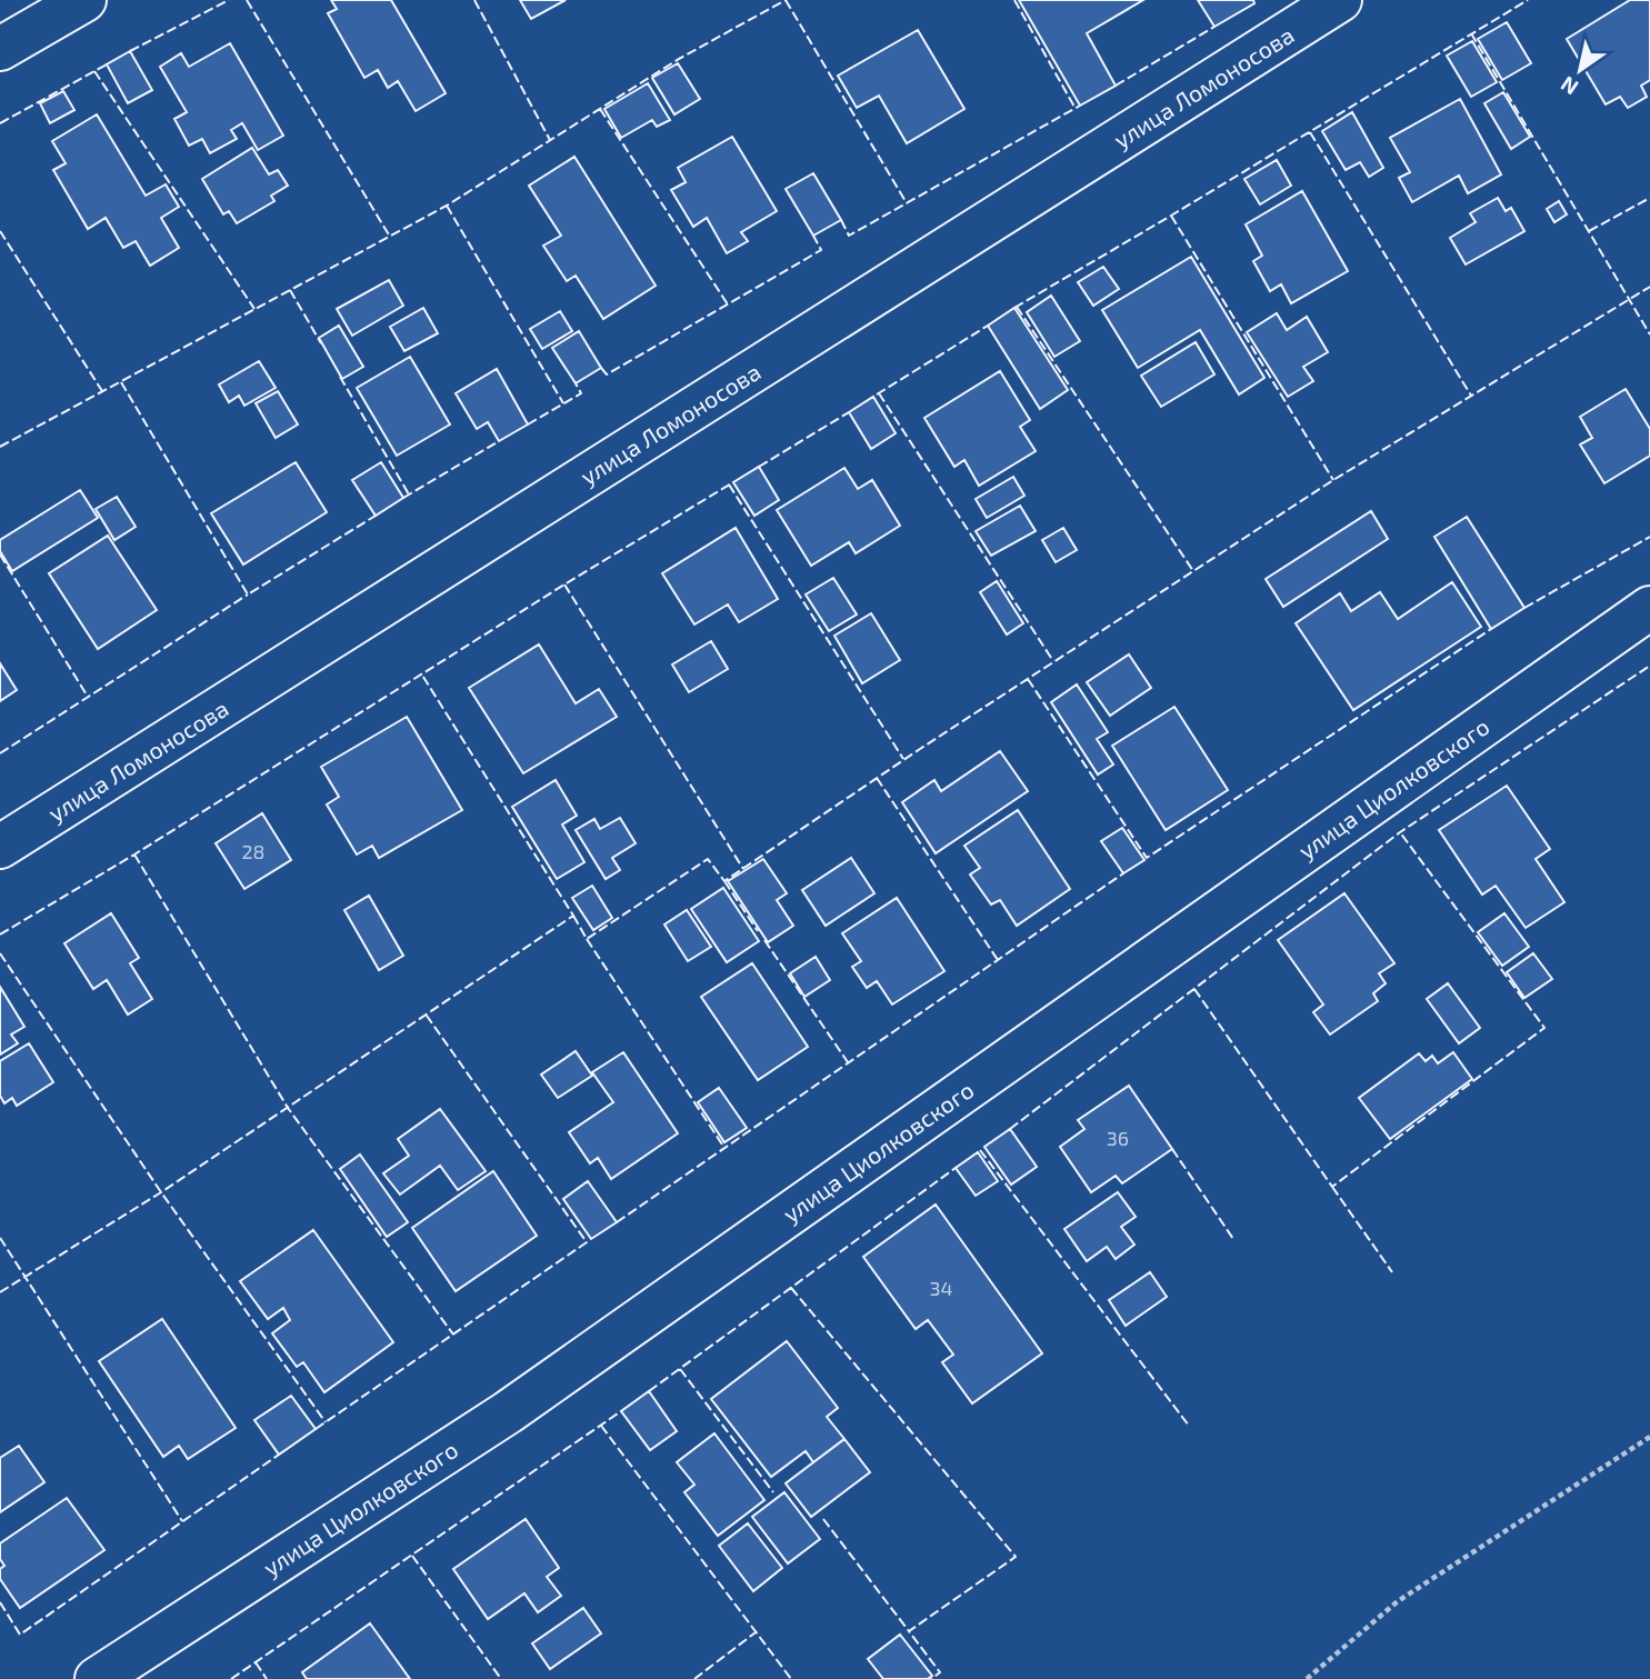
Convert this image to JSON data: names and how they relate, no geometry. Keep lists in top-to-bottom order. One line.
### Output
{"streets":{"street":["улица Ломоносова","улица Циолковского"]},"house_numbers":["28","36","34"],"north":"bottom left"}
